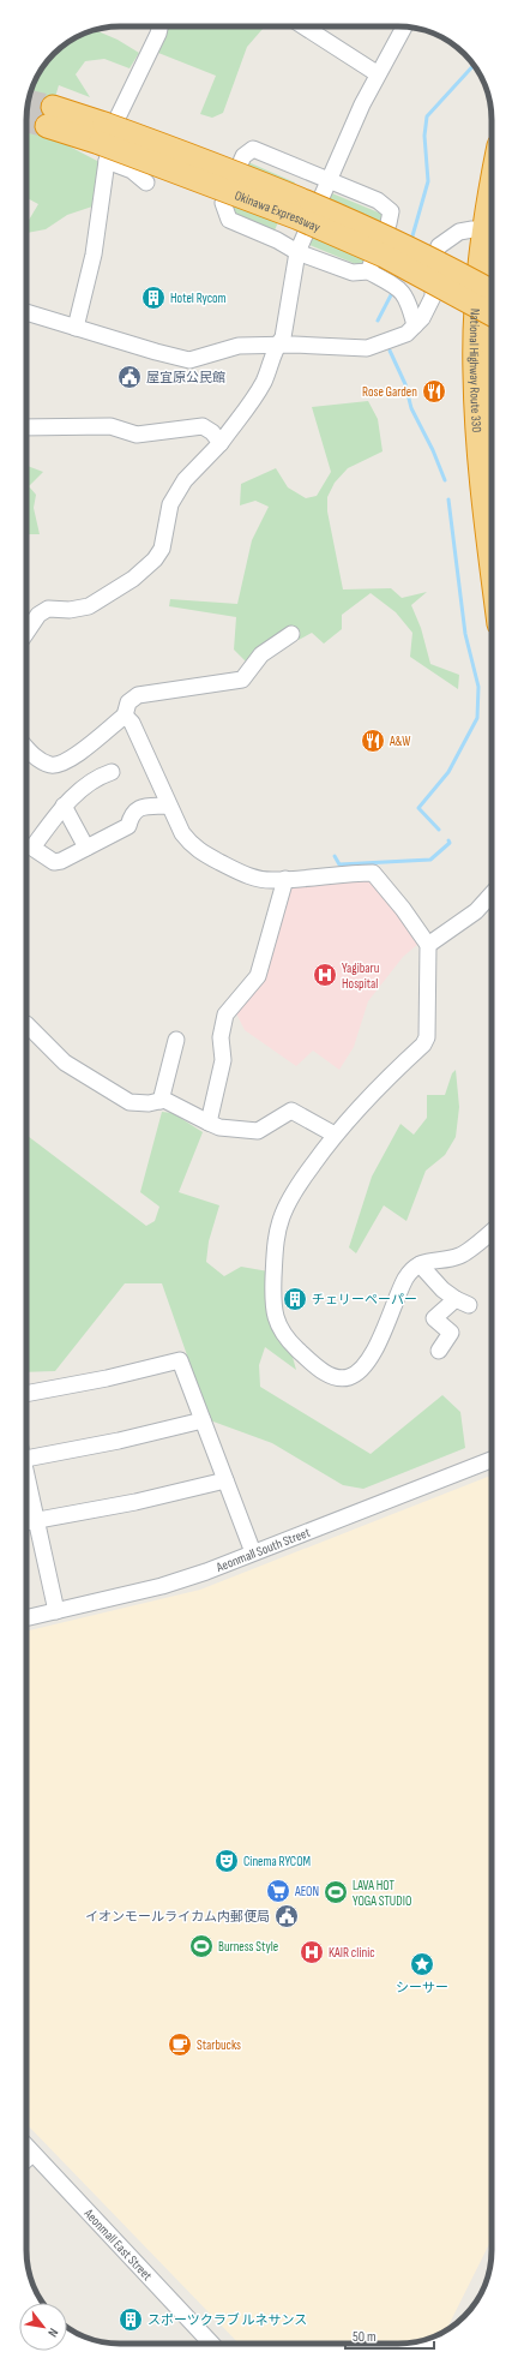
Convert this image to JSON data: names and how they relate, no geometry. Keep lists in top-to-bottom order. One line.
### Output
{"streets":{"highway":["Okinawa Expressway","National Highway Route 330"],"street":["Aeonmall South Street","Aeonmall East Street"]},"places":{"building":["Hotel Rycom","チェリーペーパー","スポーツクラブ ルネサンス"],"public building":["屋宜原公民館","イオンモールライカム内郵便局"],"restaurant":["Rose Garden","A&W"],"hospital":["Yagibaru Hospital","KAIR clinic"],"theatre":["Cinema RYCOM"],"supermarket":["AEON"],"sports":["LAVA HOT YOGA STUDIO","Burness Style"],"place":["シーサー"],"cafe":["Starbucks"]},"scale_bar":"50 m","north":"bottom right"}
